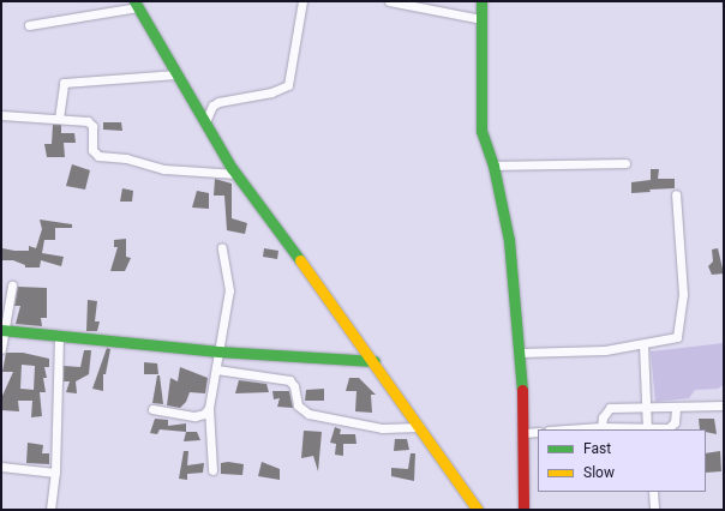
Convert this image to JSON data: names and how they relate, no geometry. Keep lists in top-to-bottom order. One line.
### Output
{"legend":["Fast","Slow"]}
